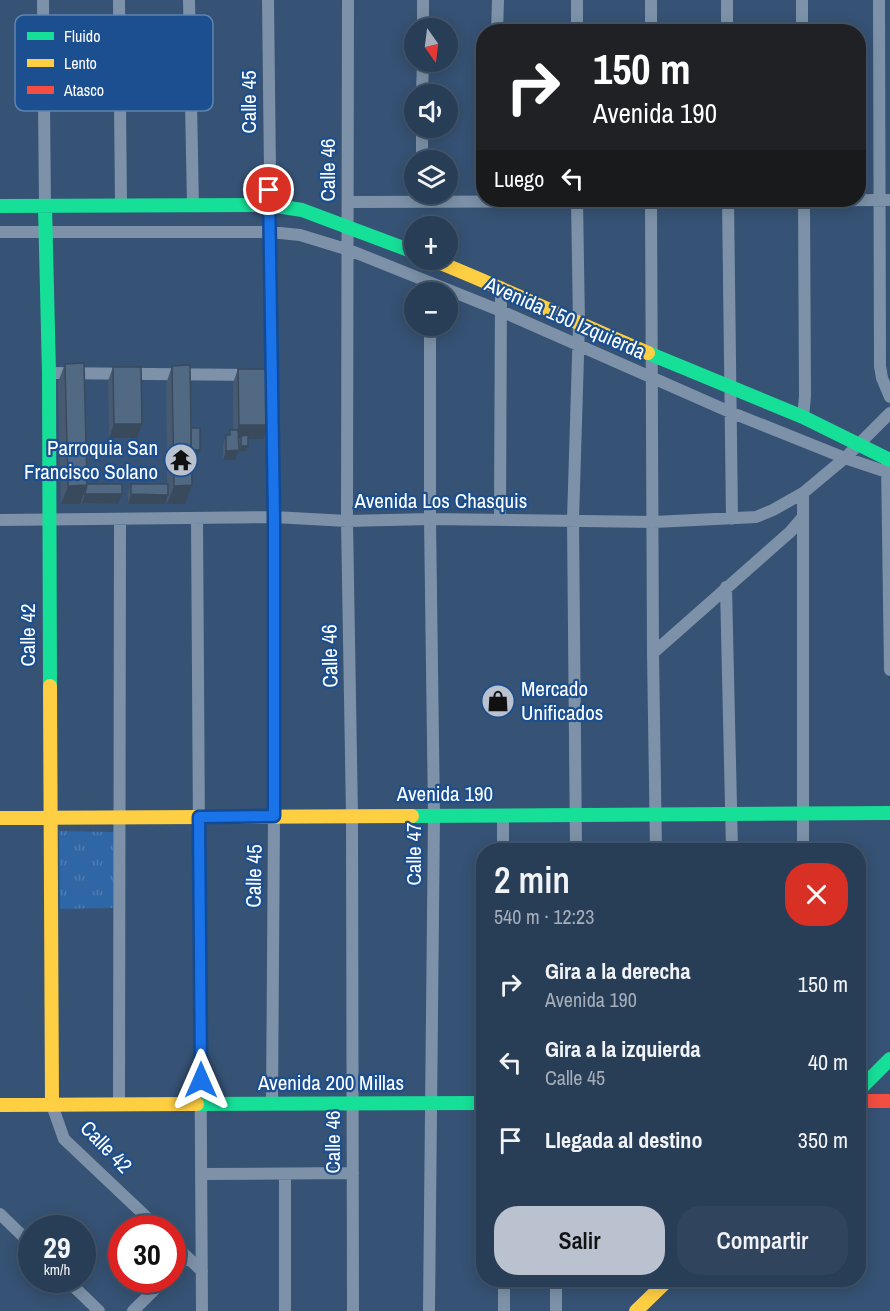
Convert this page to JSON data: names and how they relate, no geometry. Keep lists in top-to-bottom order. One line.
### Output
{"streets":{"street":["Calle 45","Calle 46","Avenida 150 Izquierda","Avenida Los Chasquis","Calle 42","Avenida 190","Calle 47","Avenida 200 Millas"]},"crossings":[["Calle 45","Avenida 150 Izquierda"],["Calle 45","Avenida Los Chasquis"],["Calle 45","Avenida 190"],["Calle 45","Avenida 200 Millas"],["Calle 46","Avenida 150 Izquierda"],["Calle 46","Avenida Los Chasquis"],["Calle 46","Avenida 190"],["Calle 46","Avenida 200 Millas"],["Avenida 150 Izquierda","Avenida Los Chasquis"],["Avenida 150 Izquierda","Calle 42"],["Avenida Los Chasquis","Calle 42"],["Avenida Los Chasquis","Calle 47"],["Calle 42","Avenida 190"],["Calle 42","Avenida 200 Millas"],["Avenida 190","Calle 47"],["Calle 47","Avenida 200 Millas"]],"places":{"temple":["Parroquia San Francisco Solano"],"shop":["Mercado Unificados"]},"legend":["Fluido","Lento","Atasco"],"north":"bottom","page":{"map_buttons":["+","−"],"turn":["150 m","Avenida 190"],"then":"Luego","heading":["2 min","540 m · 12:23"],"list":[{"name":"Gira a la derecha","note":"Avenida 190","value":"150 m"},{"name":"Gira a la izquierda","note":"Calle 45","value":"40 m"},{"name":"Llegada al destino","value":"350 m"}],"buttons":["Salir","Compartir"],"speed":"29 km/h","limit":"30"}}
